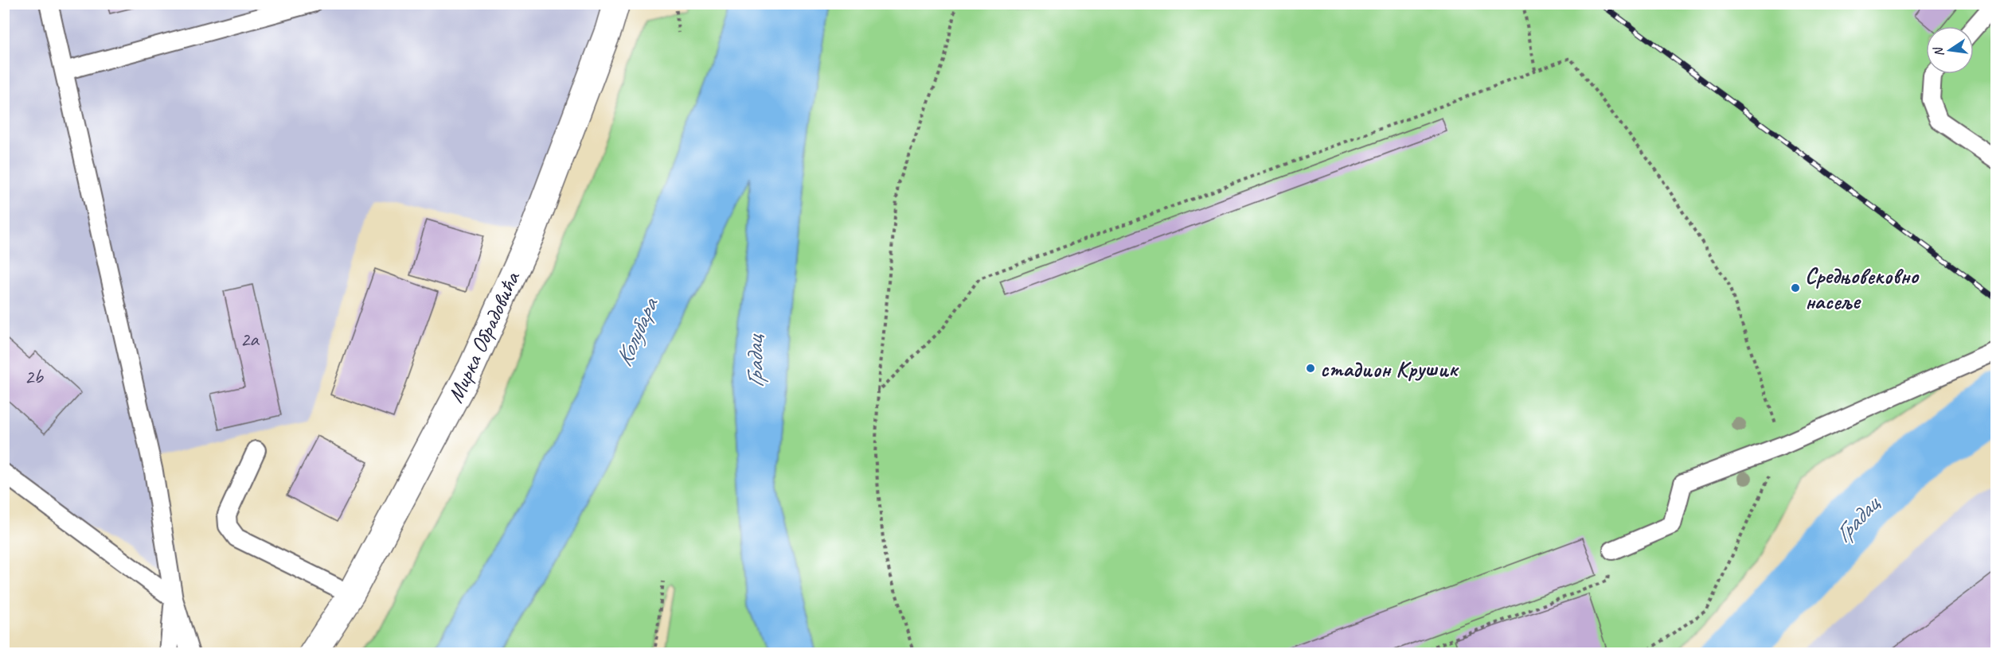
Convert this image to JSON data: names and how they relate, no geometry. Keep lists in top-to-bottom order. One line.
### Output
{"streets":{"street":["Мирка Обрадовића"]},"water":["Колубара","Градац"],"places":["Средњовековно насеље","стадион Крушик"],"house_numbers":["2a","2b"],"north":"left"}
